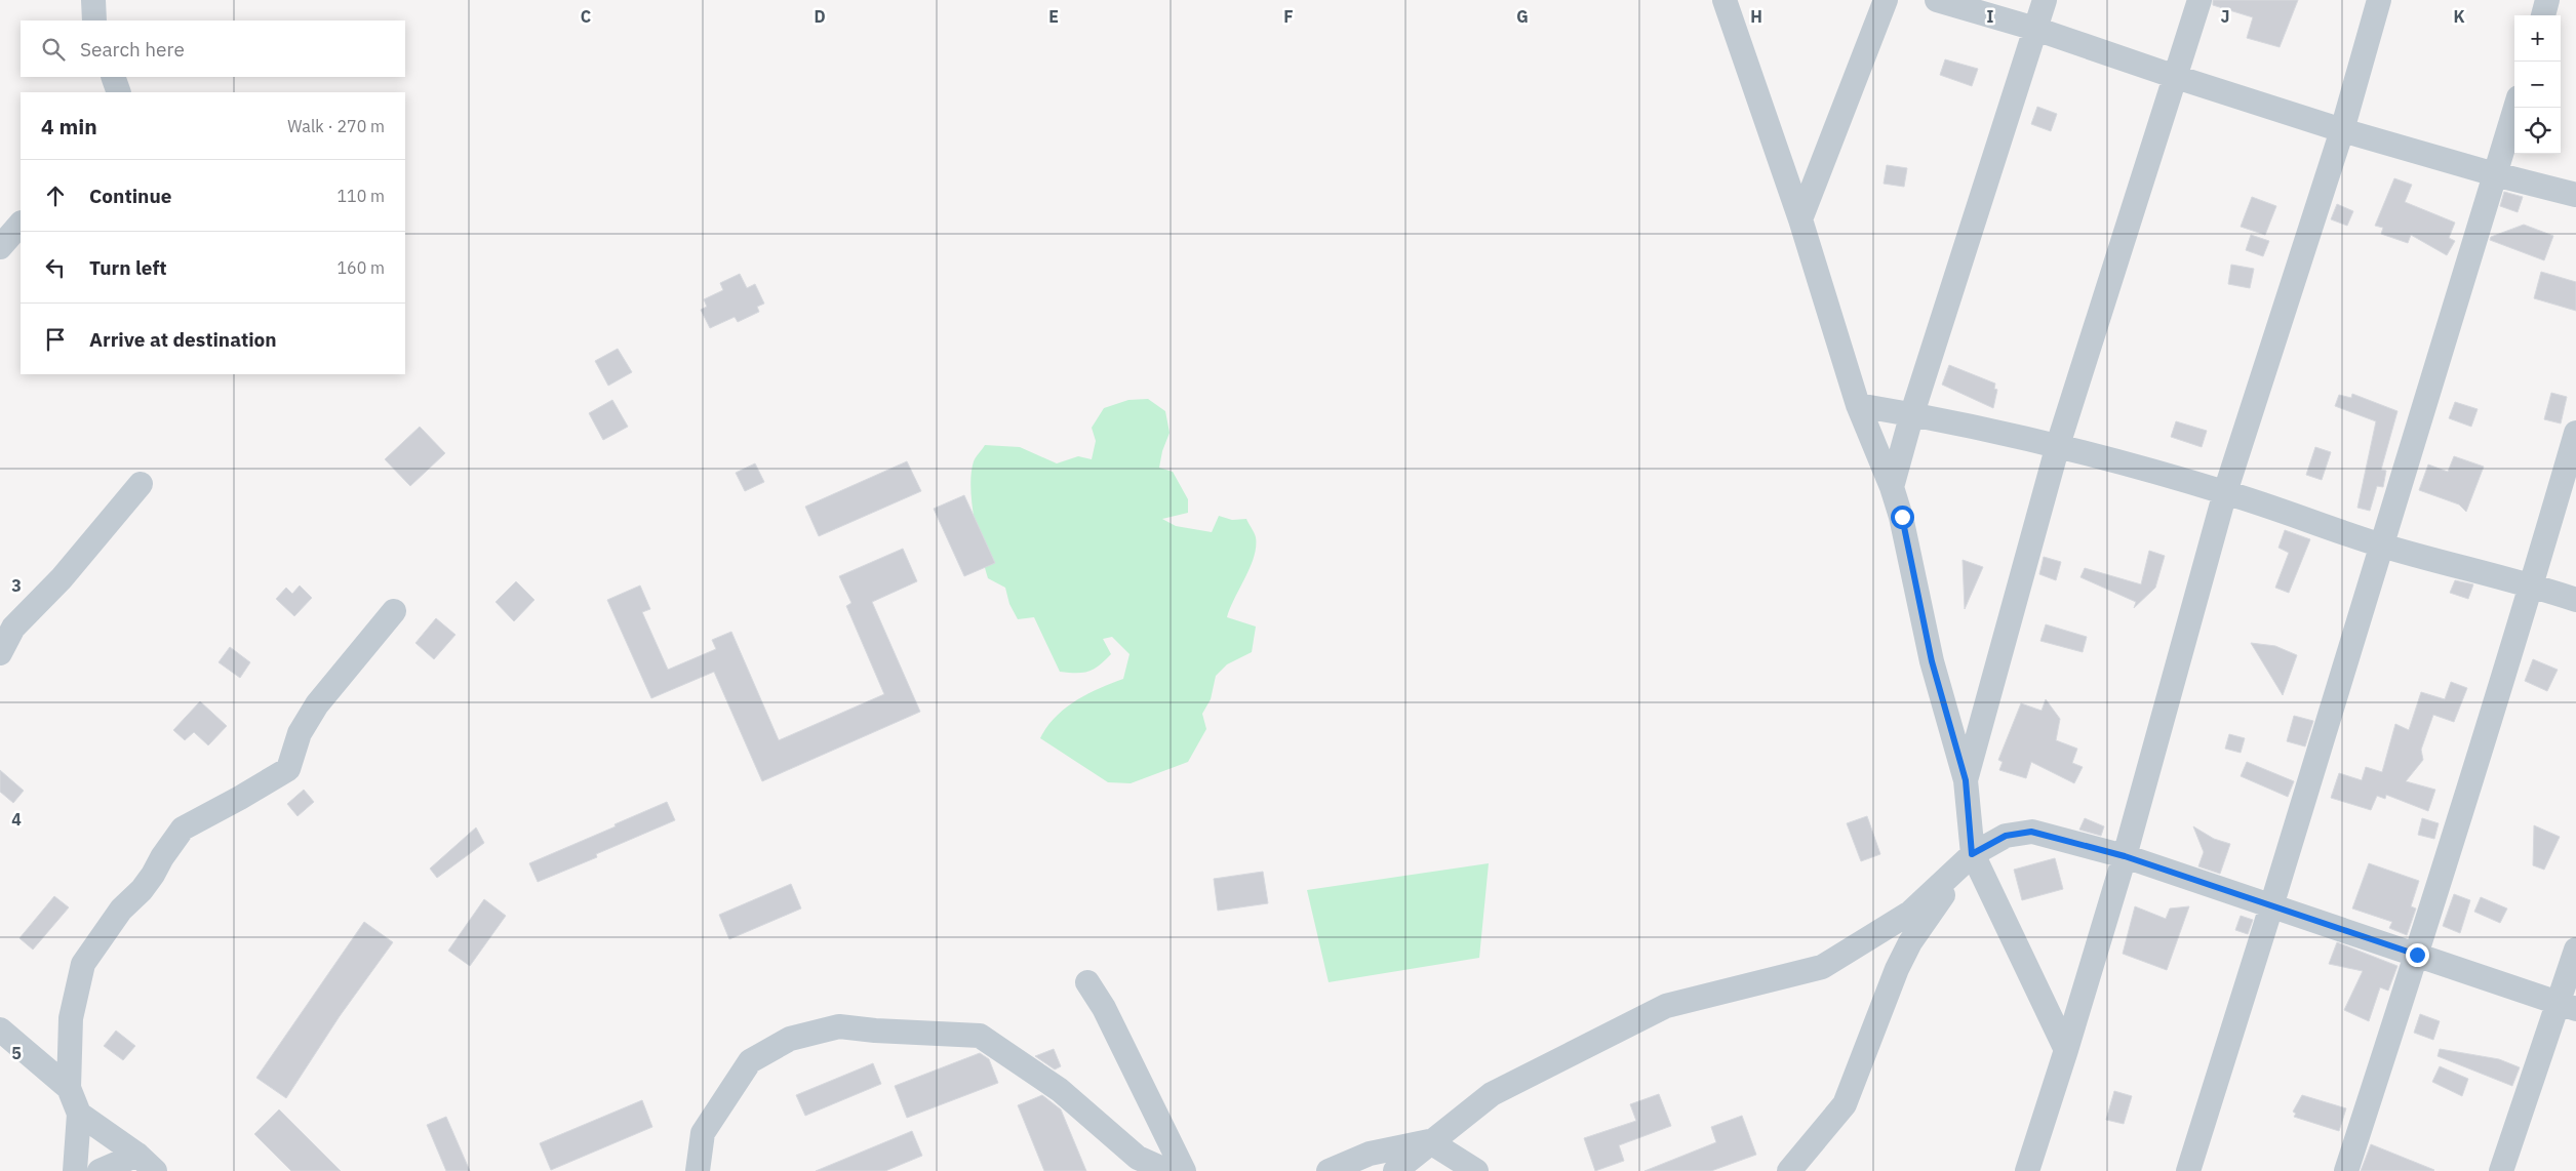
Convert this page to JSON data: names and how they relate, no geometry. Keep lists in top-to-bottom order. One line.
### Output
{"page":{"map_buttons":["+","−"],"search":"Search here","heading":["4 min","Walk · 270 m"],"list":[["Continue","110 m"],["Turn left","160 m"],"Arrive at destination"]},"grid":{"columns":["C","D","E","F","G","H","I","J","K"],"rows":["3","4","5"]}}
